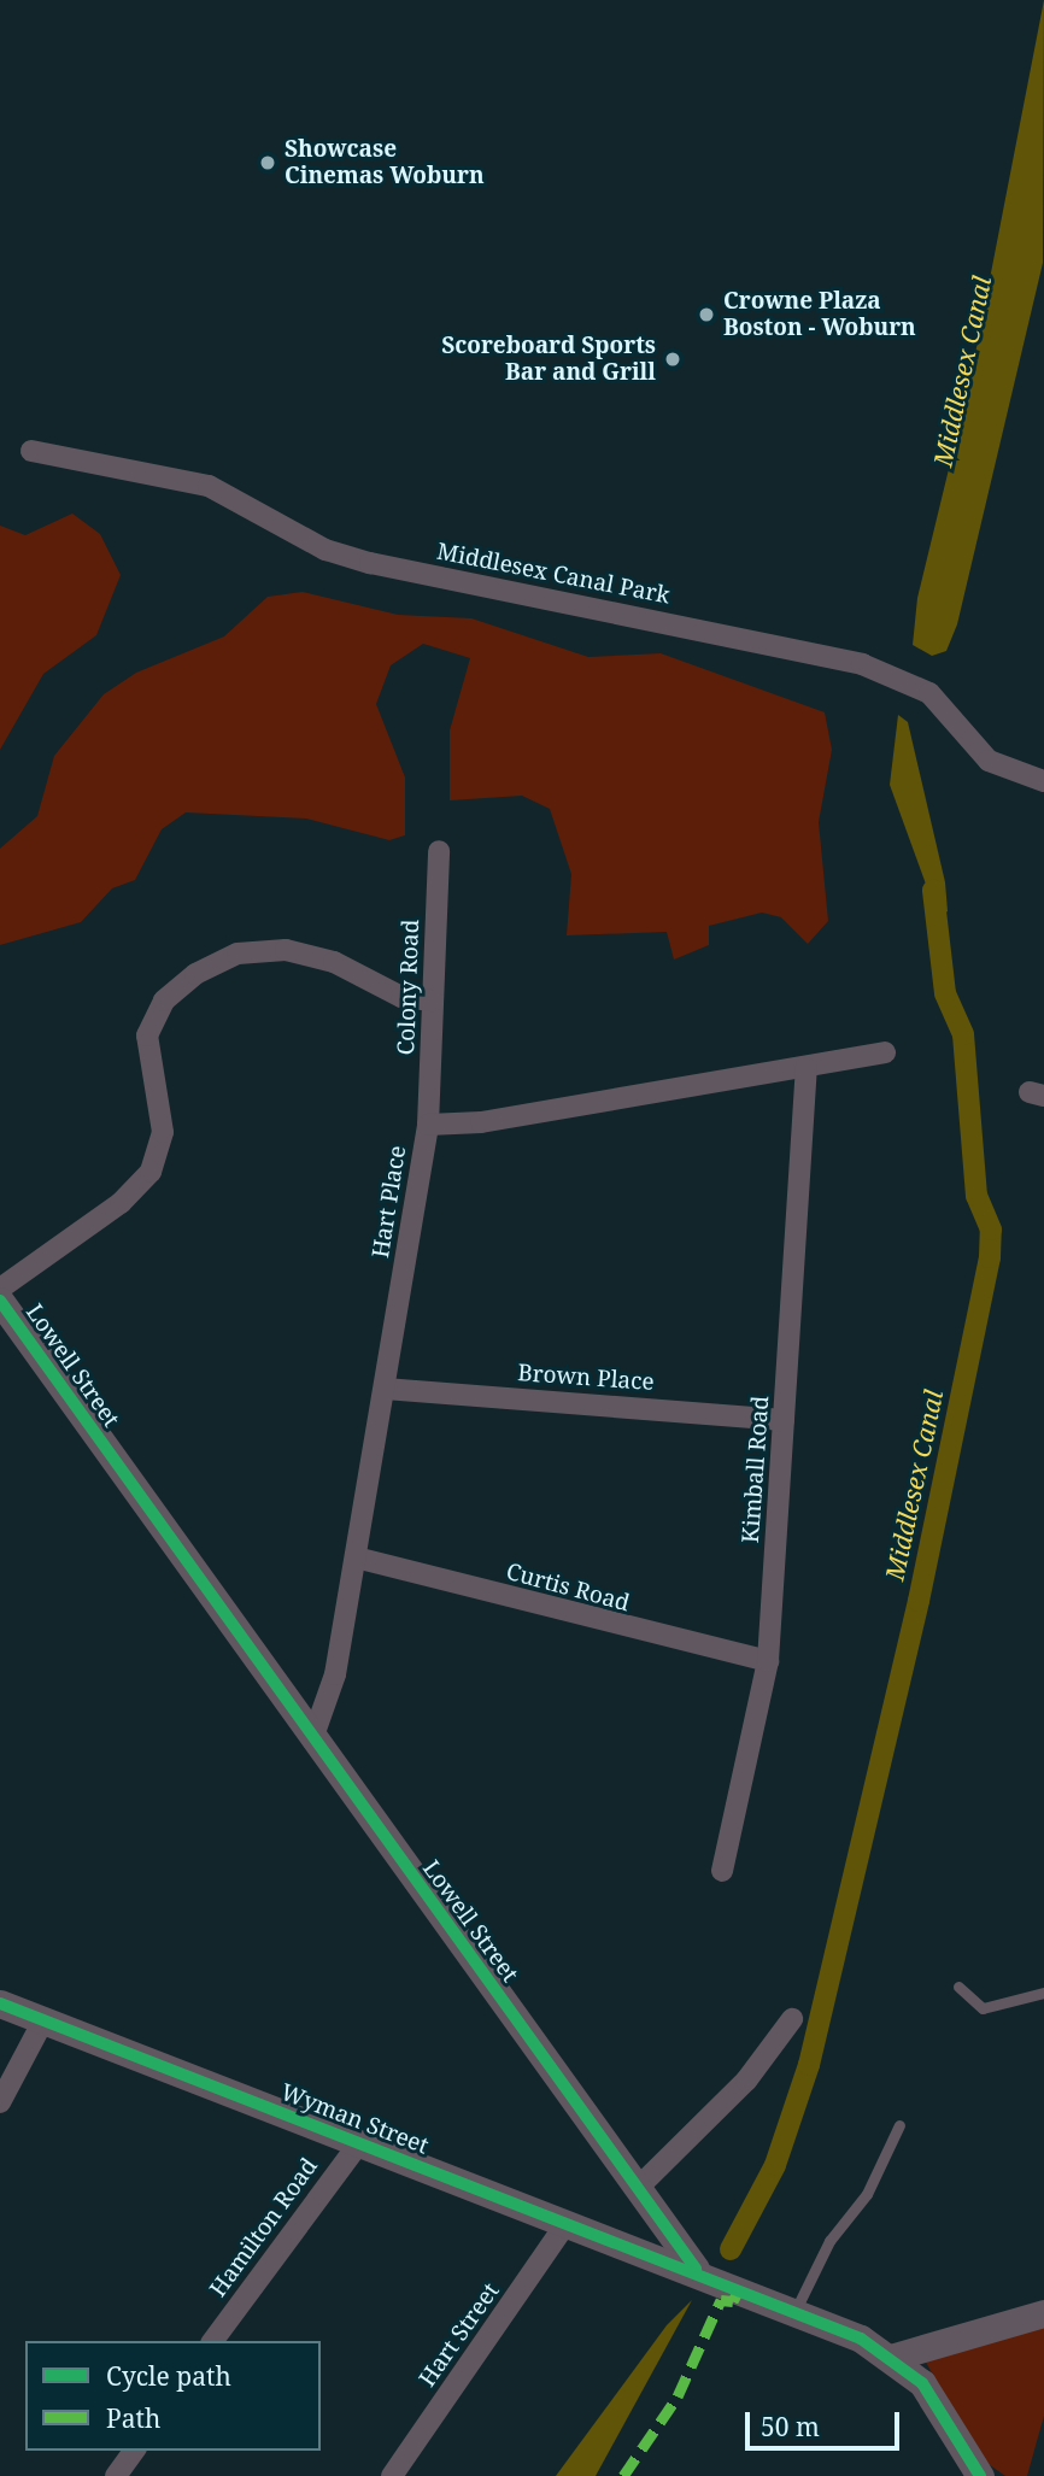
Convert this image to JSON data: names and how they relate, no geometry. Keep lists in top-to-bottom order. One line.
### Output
{"streets":{"street":["Middlesex Canal Park","Colony Road","Hart Place","Lowell Street","Brown Place","Kimball Road","Curtis Road","Wyman Street","Hamilton Road","Hart Street"]},"crossings":[["Colony Road","Hart Place"],["Hart Place","Lowell Street"],["Hart Place","Brown Place"],["Hart Place","Kimball Road"],["Hart Place","Curtis Road"],["Lowell Street","Wyman Street"],["Brown Place","Kimball Road"],["Kimball Road","Curtis Road"],["Wyman Street","Hamilton Road"],["Wyman Street","Hart Street"]],"water":["Middlesex Canal"],"places":["Showcase Cinemas Woburn","Crowne Plaza Boston - Woburn","Scoreboard Sports Bar and Grill"],"legend":["Cycle path","Path"],"scale_bar":"50 m"}
